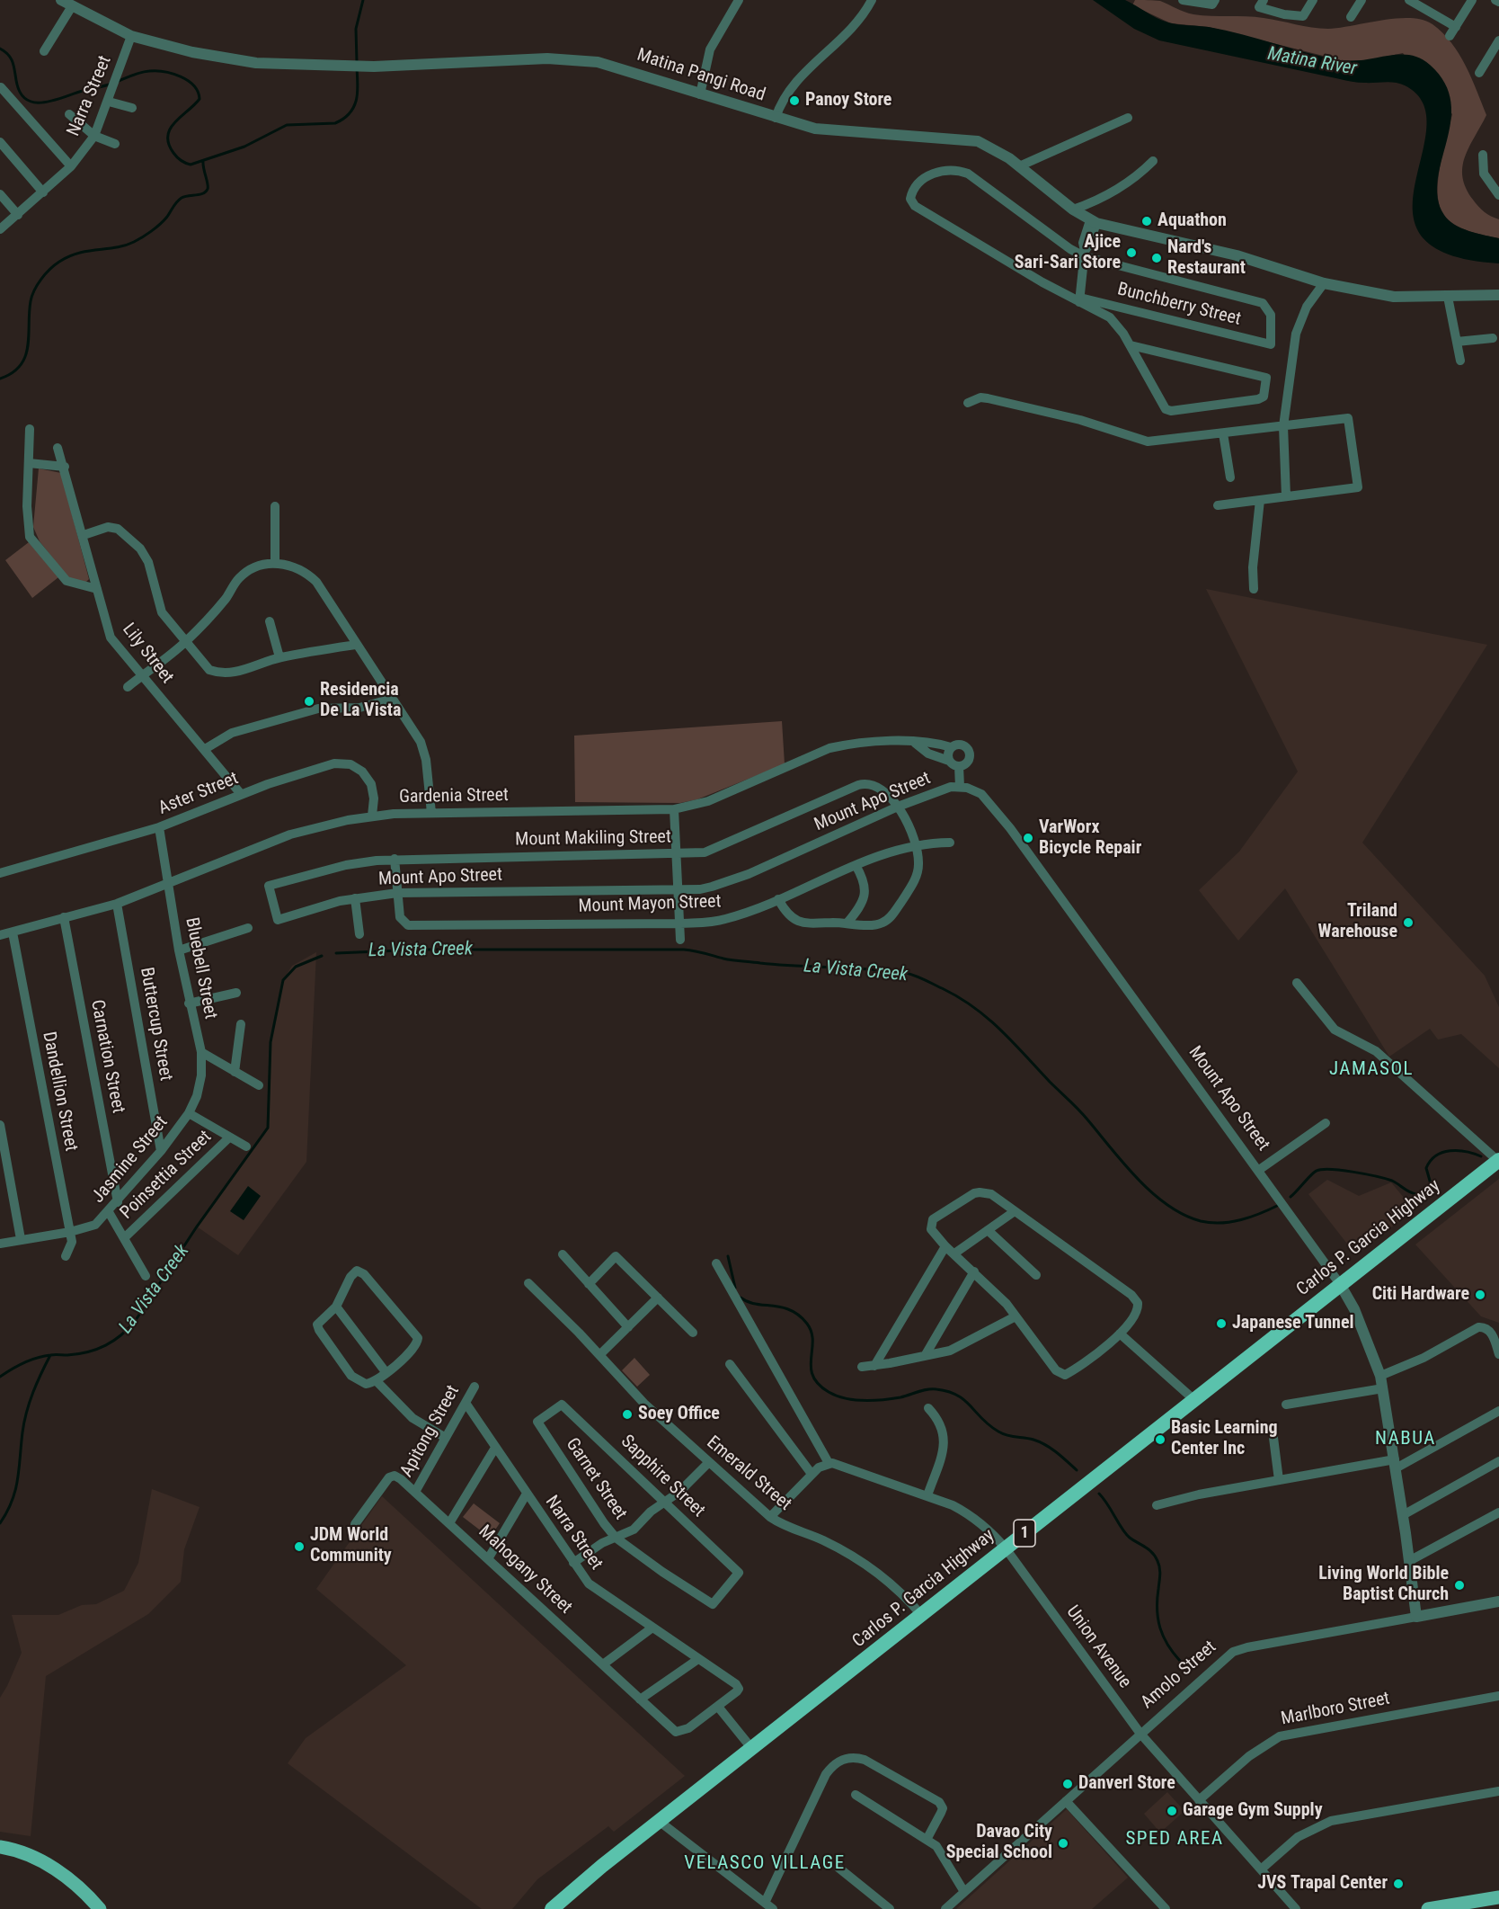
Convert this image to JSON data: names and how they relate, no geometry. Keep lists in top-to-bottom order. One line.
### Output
{"streets":{"highway":["Carlos P. Garcia Highway","1"],"street":["Matina Pangi Road","Narra Street","Bunchberry Street","Lily Street","Aster Street","Gardenia Street","Mount Apo Street","Mount Makiling Street","Mount Mayon Street","Bluebell Street","Buttercup Street","Carnation Street","Dandellion Street","Jasmine Street","Poinsettia Street","Apitong Street","Emerald Street","Sapphire Street","Garnet Street","Mahogany Street","Union Avenue","Amolo Street","Marlboro Street"]},"crossings":[["Matina Pangi Road","Narra Street"],["Narra Street","Apitong Street"],["Narra Street","Mahogany Street"],["Lily Street","Aster Street"],["Aster Street","Gardenia Street"],["Aster Street","Bluebell Street"],["Gardenia Street","Bluebell Street"],["Gardenia Street","Buttercup Street"],["Gardenia Street","Carnation Street"],["Gardenia Street","Dandellion Street"],["Mount Apo Street","Mount Makiling Street"],["Mount Apo Street","Mount Mayon Street"],["Mount Apo Street","Carlos P. Garcia Highway"],["Bluebell Street","Jasmine Street"],["Buttercup Street","Jasmine Street"],["Carnation Street","Jasmine Street"],["Dandellion Street","Jasmine Street"],["Carlos P. Garcia Highway","Emerald Street"],["Carlos P. Garcia Highway","Union Avenue"],["Apitong Street","Mahogany Street"],["Sapphire Street","Garnet Street"],["Union Avenue","Amolo Street"],["Union Avenue","Marlboro Street"]],"districts":["JAMASOL","NABUA","SPED AREA","VELASCO VILLAGE"],"water":["Matina River","La Vista Creek"],"places":["Panoy Store","Aquathon","Ajice Sari-Sari Store","Nard's Restaurant","Residencia De La Vista","VarWorx Bicycle Repair","Triland Warehouse","Citi Hardware","Japanese Tunnel","Soey Office","Basic Learning Center Inc","JDM World Community","Living World Bible Baptist Church","Danverl Store","Garage Gym Supply","Davao City Special School","JVS Trapal Center"]}
